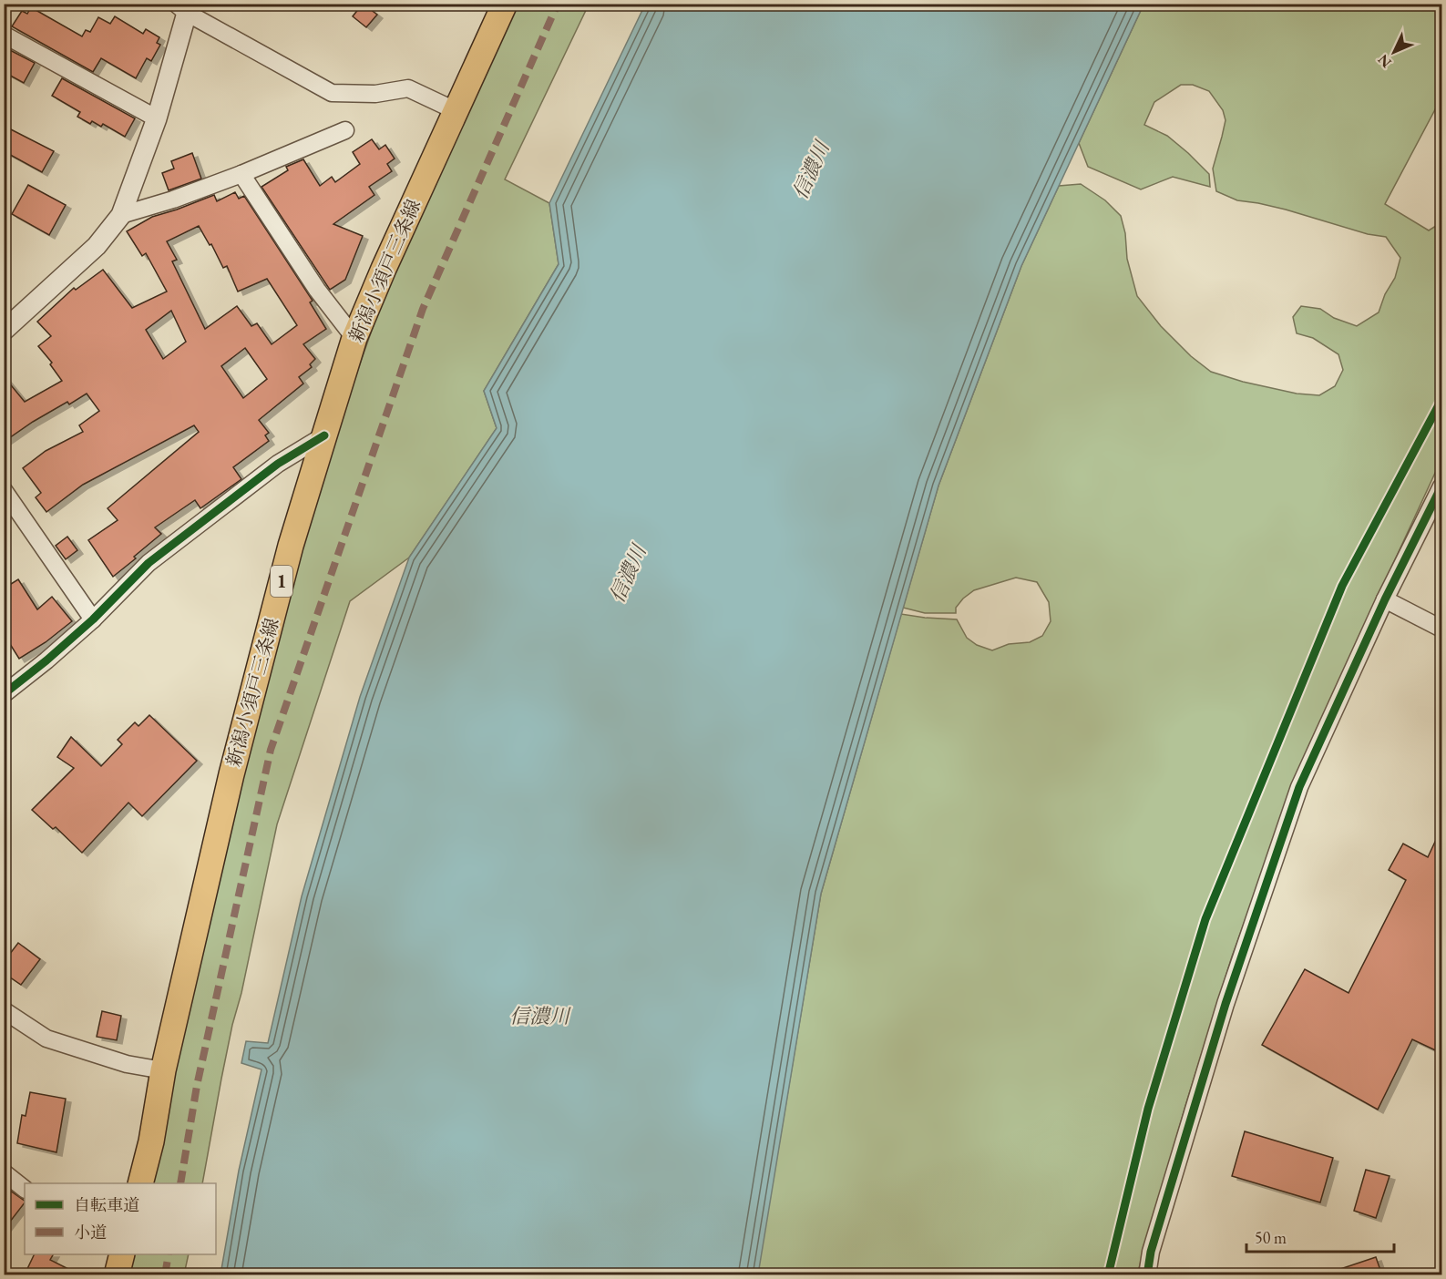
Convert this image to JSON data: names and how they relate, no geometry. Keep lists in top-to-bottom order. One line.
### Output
{"streets":{"main road":["新潟小須戸三条線","1"]},"water":["信濃川"],"legend":["自転車道","小道"],"scale_bar":"50 m","north":"bottom left"}
